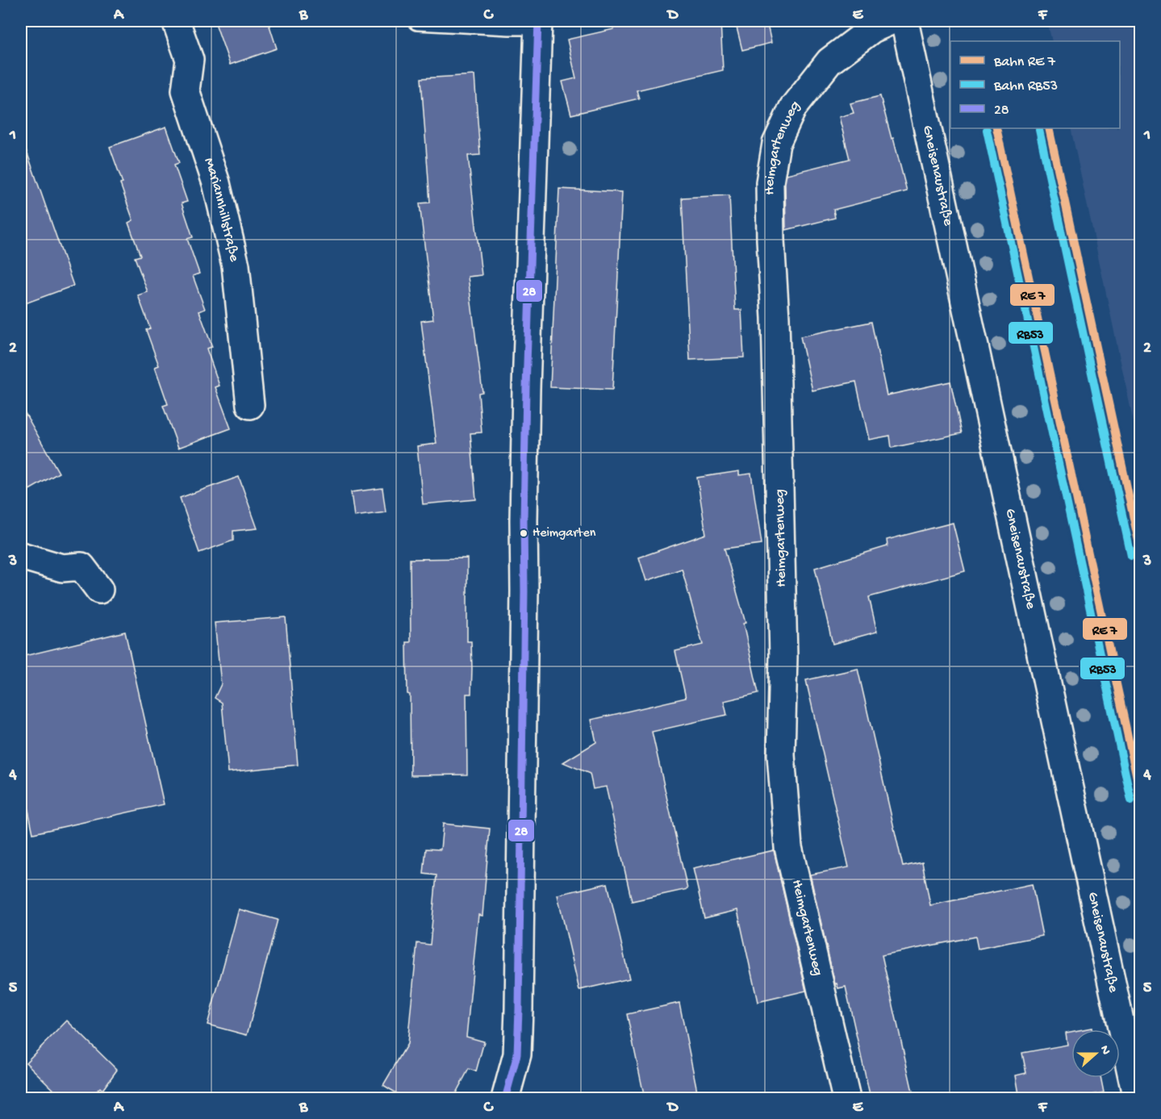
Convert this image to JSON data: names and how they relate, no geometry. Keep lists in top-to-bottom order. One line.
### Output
{"streets":{"street":["Heimgartenweg","Gneisenaustraße","Mariannhillstraße"]},"places":["Heimgarten"],"lines":["transit line 28","rail line RB53"],"legend":["Bahn RE 7","Bahn RB53","28"],"north":"right","grid":{"columns":["A","B","C","D","E","F"],"rows":["1","2","3","4","5"]}}
